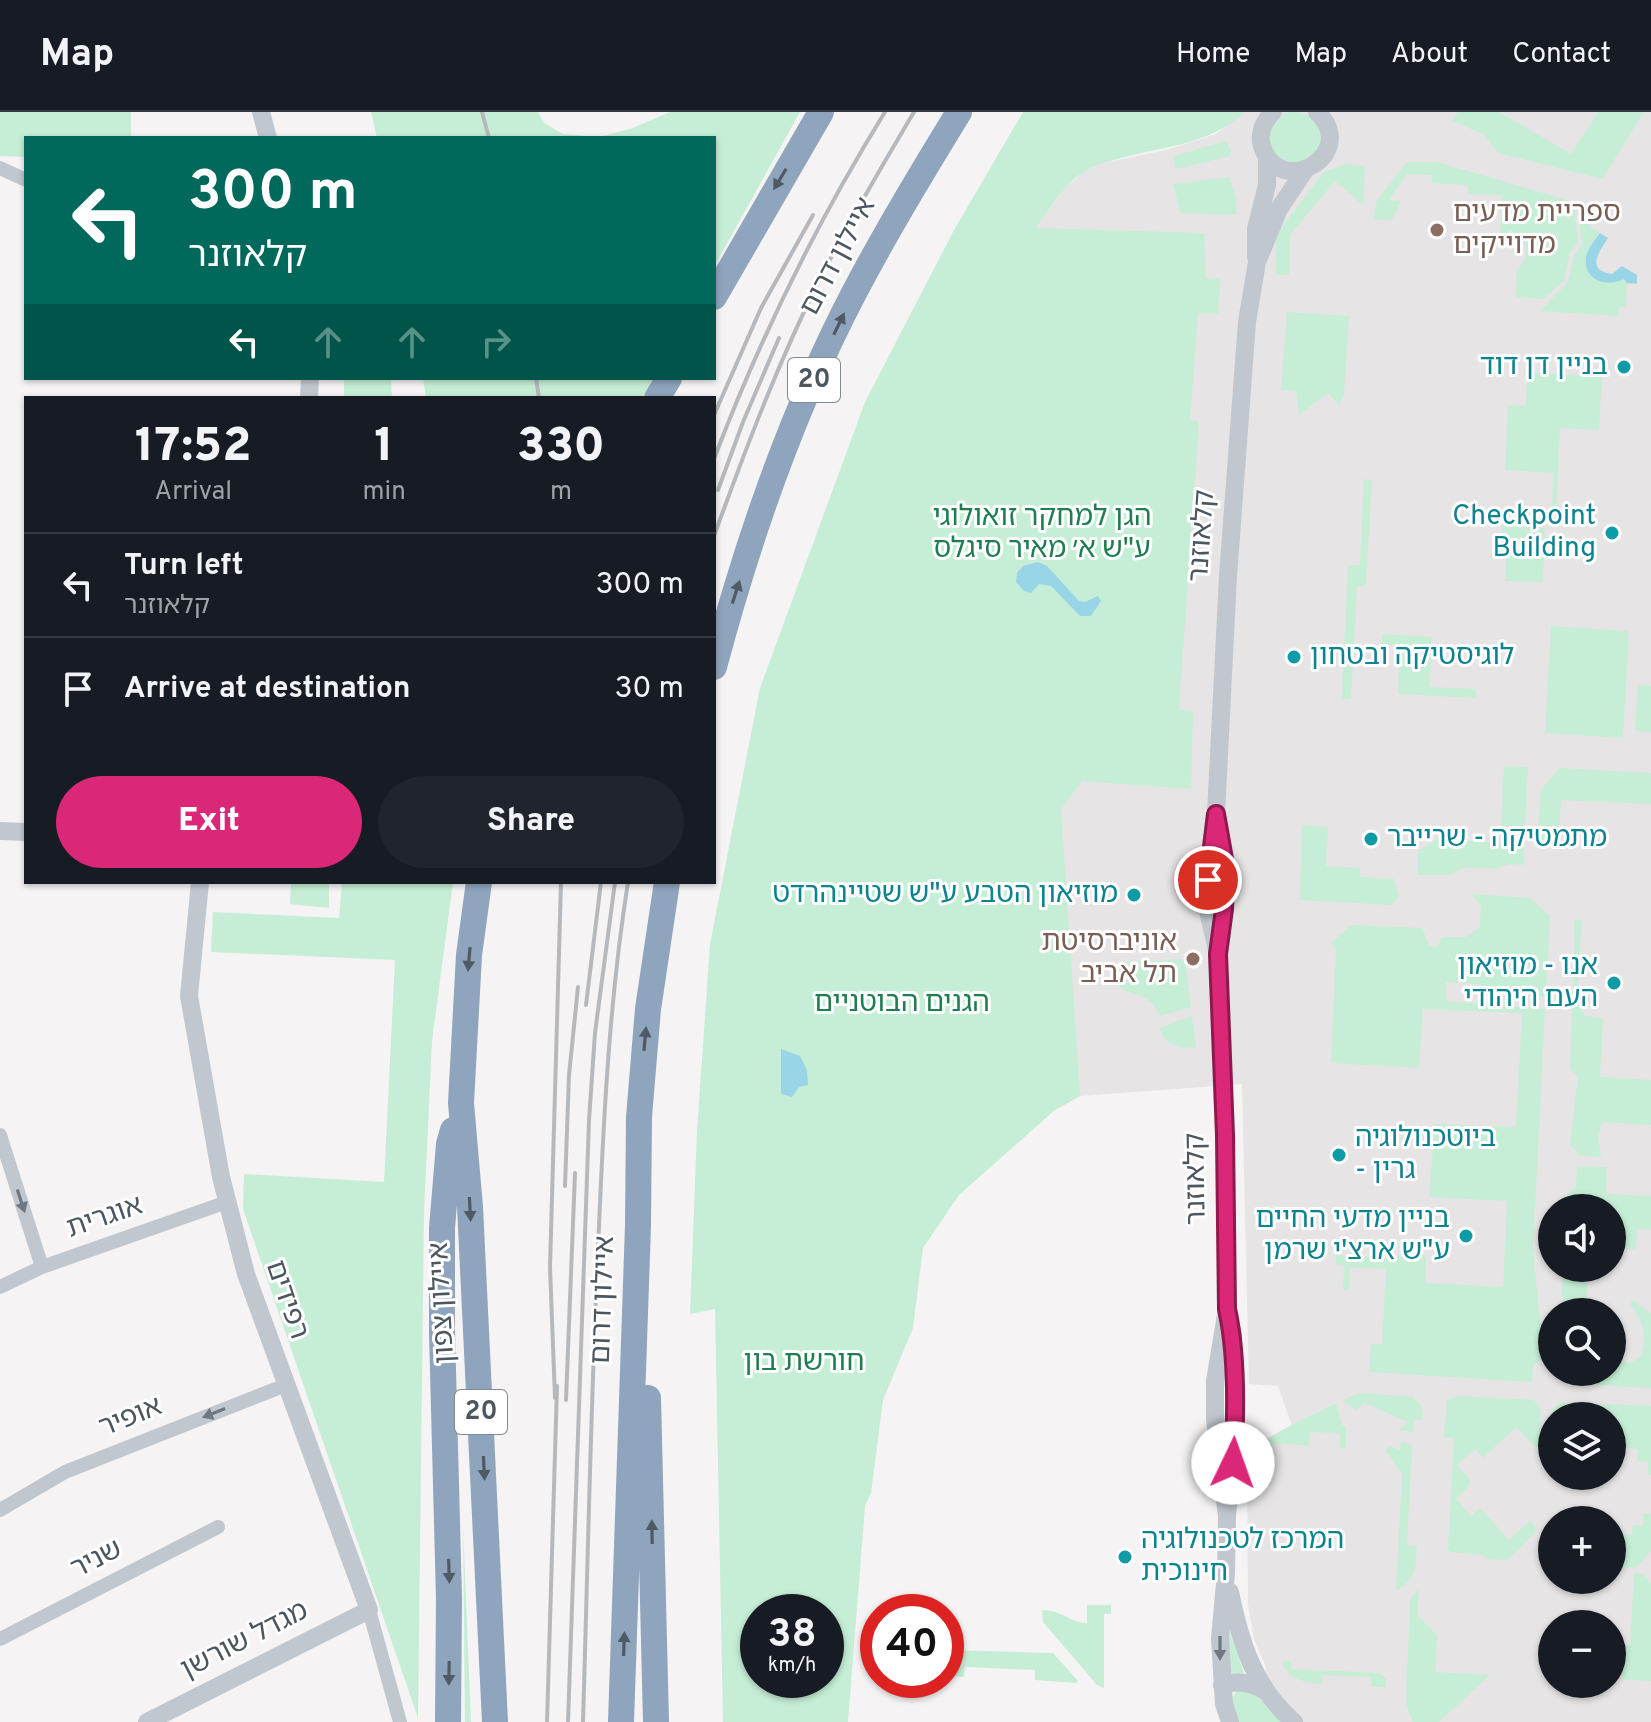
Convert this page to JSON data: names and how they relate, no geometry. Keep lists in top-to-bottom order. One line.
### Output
{"streets":{"highway":["איילון דרום","20","איילון צפון"],"street":["קלאוזנר","אוגרית","רפידים","אופיר","שניר","מגדל שורשן"]},"crossings":[["אוגרית","רפידים"],["רפידים","אופיר"],["רפידים","מגדל שורשן"]],"one_way":["אופיר"],"parks":["הגן למחקר זואולוגי ע\"ש א׳ מאיר סיגלס","הגנים הבוטניים","חורשת בון"],"places":["ספריית מדעים מדוייקים","בניין דן דוד","Checkpoint Building","לוגיסטיקה ובטחון","מתמטיקה - שרייבר","מוזיאון הטבע ע\"ש שטיינהרדט","אוניברסיטת תל אביב","אנו - מוזיאון העם היהודי","ביוטכנולוגיה - גרין","בניין מדעי החיים ע\"ש ארצ'י שרמן","המרכז לטכנולוגיה חינוכית"],"page":{"header":"Map","nav":["Home","Map","About","Contact"],"turn":["300 m","קלאוזנר"],"eta":["17:52","Arrival","1","min","330","m"],"list":[{"name":"Turn left","note":"קלאוזנר","value":"300 m"},{"name":"Arrive at destination","value":"30 m"}],"buttons":["Exit","Share"],"map_buttons":["+","−"],"speed":"38 km/h","limit":"40"}}
